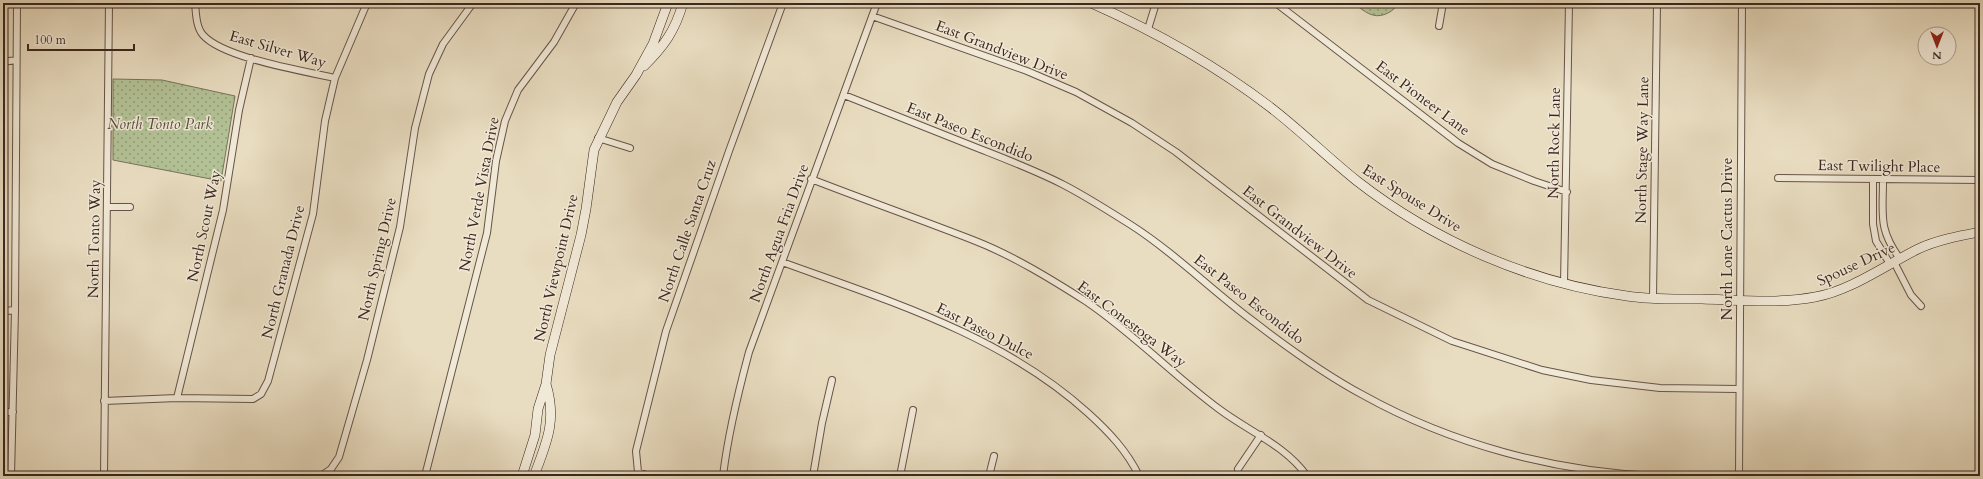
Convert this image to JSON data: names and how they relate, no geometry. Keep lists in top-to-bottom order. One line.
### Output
{"streets":{"main road":["East Spouse Drive","Spouse Drive","North Viewpoint Drive"],"street":["East Silver Way","East Grandview Drive","East Pioneer Lane","East Paseo Escondido","North Rock Lane","North Stage Way Lane","East Twilight Place","North Verde Vista Drive","North Scout Way","North Calle Santa Cruz","North Agua Fria Drive","North Tonto Way","North Lone Cactus Drive","North Spring Drive","North Granada Drive","East Conestoga Way","East Paseo Dulce"]},"crossings":[["East Silver Way","North Scout Way"],["East Silver Way","North Granada Drive"],["East Grandview Drive","North Agua Fria Drive"],["East Grandview Drive","North Lone Cactus Drive"],["East Pioneer Lane","North Rock Lane"],["East Paseo Escondido","North Agua Fria Drive"],["North Rock Lane","East Spouse Drive"],["North Stage Way Lane","East Spouse Drive"],["East Spouse Drive","North Lone Cactus Drive"],["East Spouse Drive","Spouse Drive"],["North Scout Way","North Granada Drive"],["North Agua Fria Drive","East Conestoga Way"],["North Agua Fria Drive","East Paseo Dulce"],["North Tonto Way","North Granada Drive"],["North Lone Cactus Drive","Spouse Drive"]],"parks":["North Tonto Park"],"scale_bar":"100 m","north":"bottom"}
